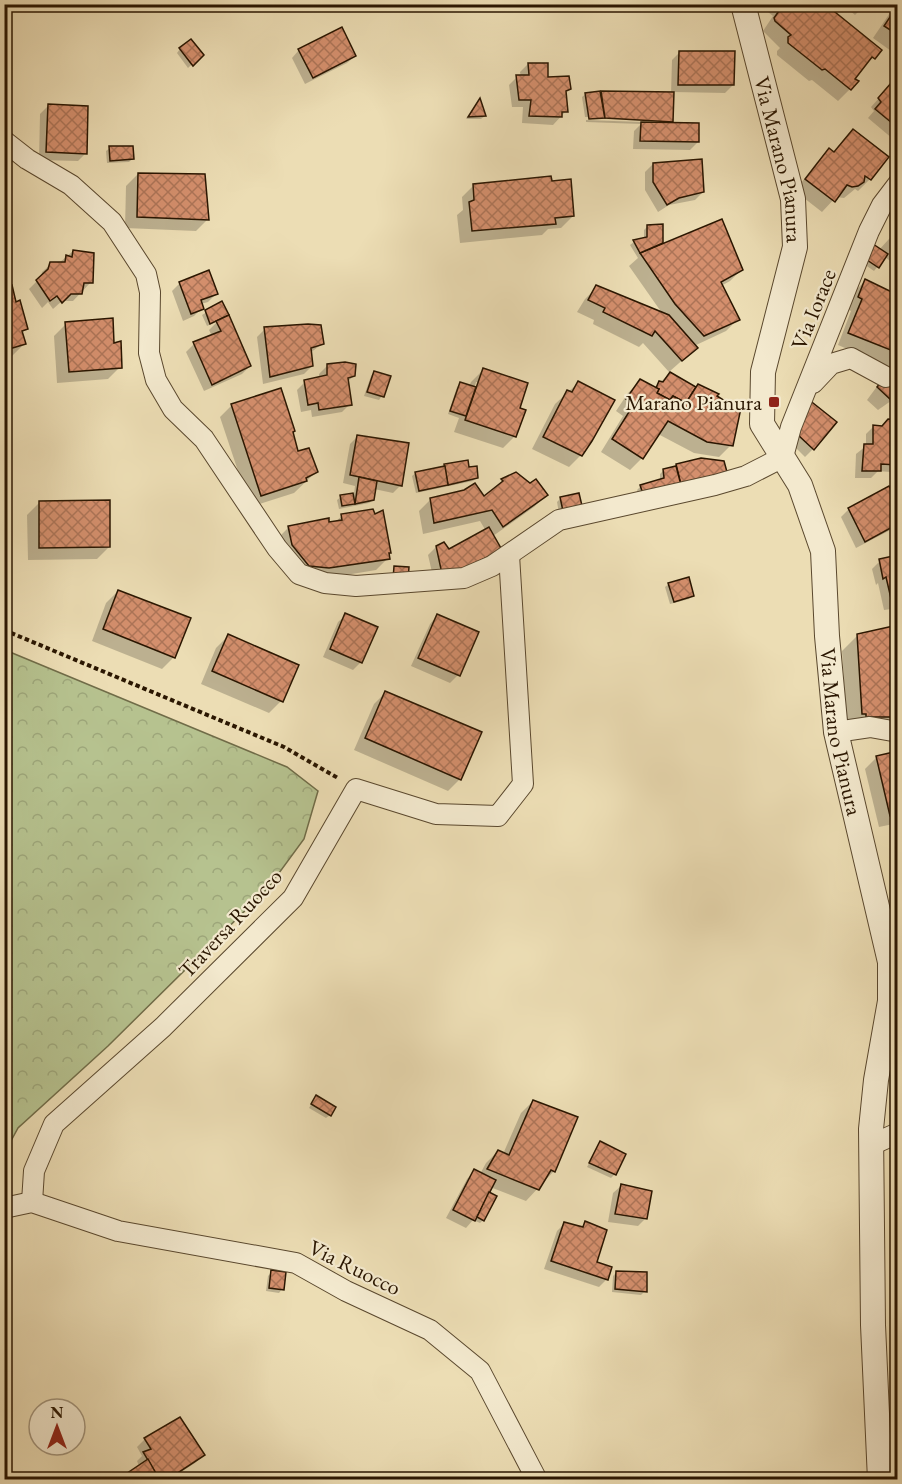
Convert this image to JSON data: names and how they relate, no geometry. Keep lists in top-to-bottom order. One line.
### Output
{"streets":{"street":["Via Marano Pianura","Via Iorace","Traversa Ruocco","Via Ruocco"]},"crossings":[["Via Marano Pianura","Via Iorace"],["Traversa Ruocco","Via Ruocco"]],"places":{"transit":["Marano Pianura"]},"north":"top"}
